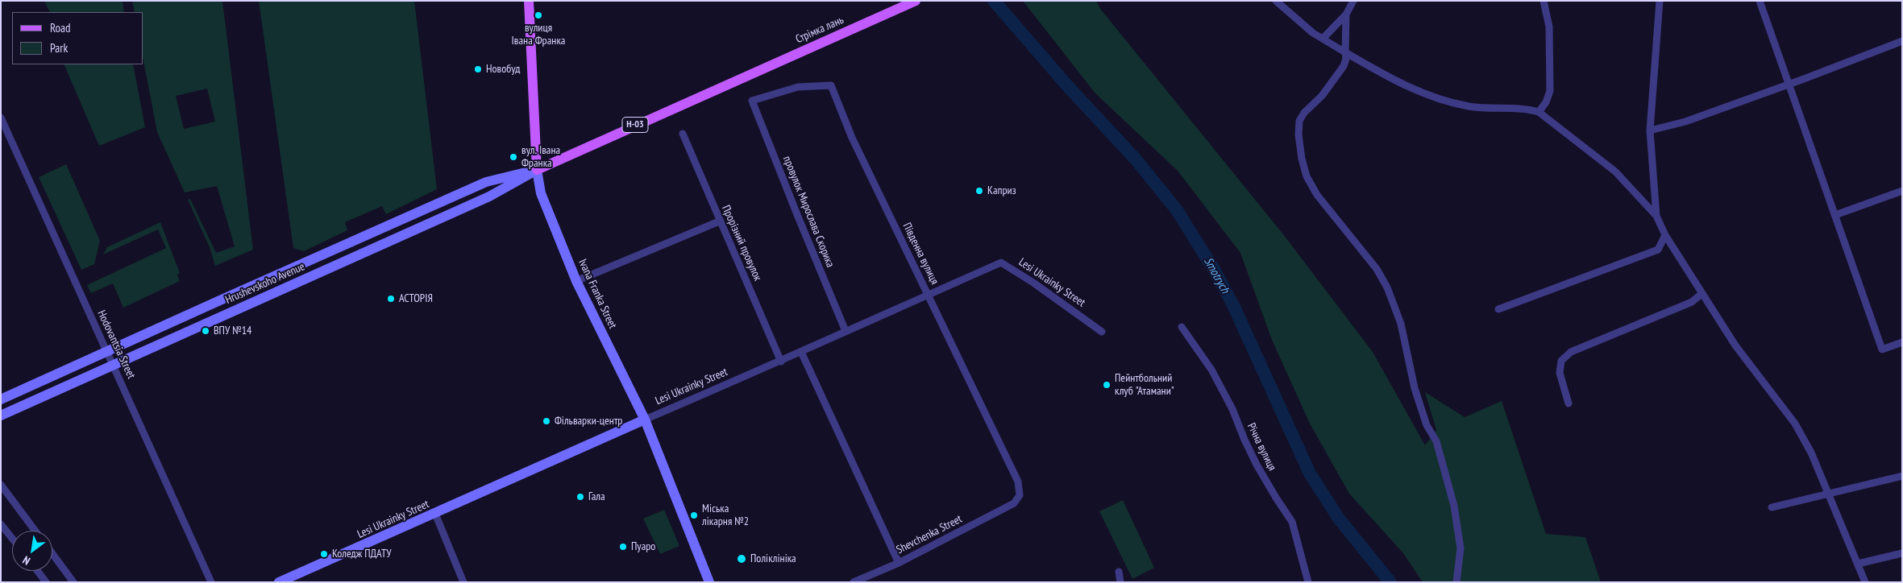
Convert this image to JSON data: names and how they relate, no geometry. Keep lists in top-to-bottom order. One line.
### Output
{"streets":{"main road":["Стрімка лань","Н-03","Lesi Ukrainky Street","Hrushevskoho Avenue","Ivana Franka Street"],"street":["провулок Мирослава Скорика","Прорізний провулок","Південна вулиця","Hodovantsia Street","Річна вулиця","Shevchenka Street"]},"crossings":[["Стрімка лань","Hrushevskoho Avenue"],["провулок Мирослава Скорика","Південна вулиця"],["провулок Мирослава Скорика","Lesi Ukrainky Street"],["Прорізний провулок","Lesi Ukrainky Street"],["Південна вулиця","Lesi Ukrainky Street"],["Південна вулиця","Shevchenka Street"],["Lesi Ukrainky Street","Ivana Franka Street"],["Hrushevskoho Avenue","Ivana Franka Street"],["Hrushevskoho Avenue","Hodovantsia Street"]],"water":["Smotrych"],"places":["вулиця Івана Франка","Новобуд","вул. Івана Франка","Каприз","АСТОРІЯ","ВПУ №14","Пейнтбольний клуб \"Атамани\"","Фільварки-центр","Гала","Міська лікарня №2","Пуаро","Коледж ПДАТУ","Поліклініка"],"legend":["Road","Park"],"north":"bottom left"}
